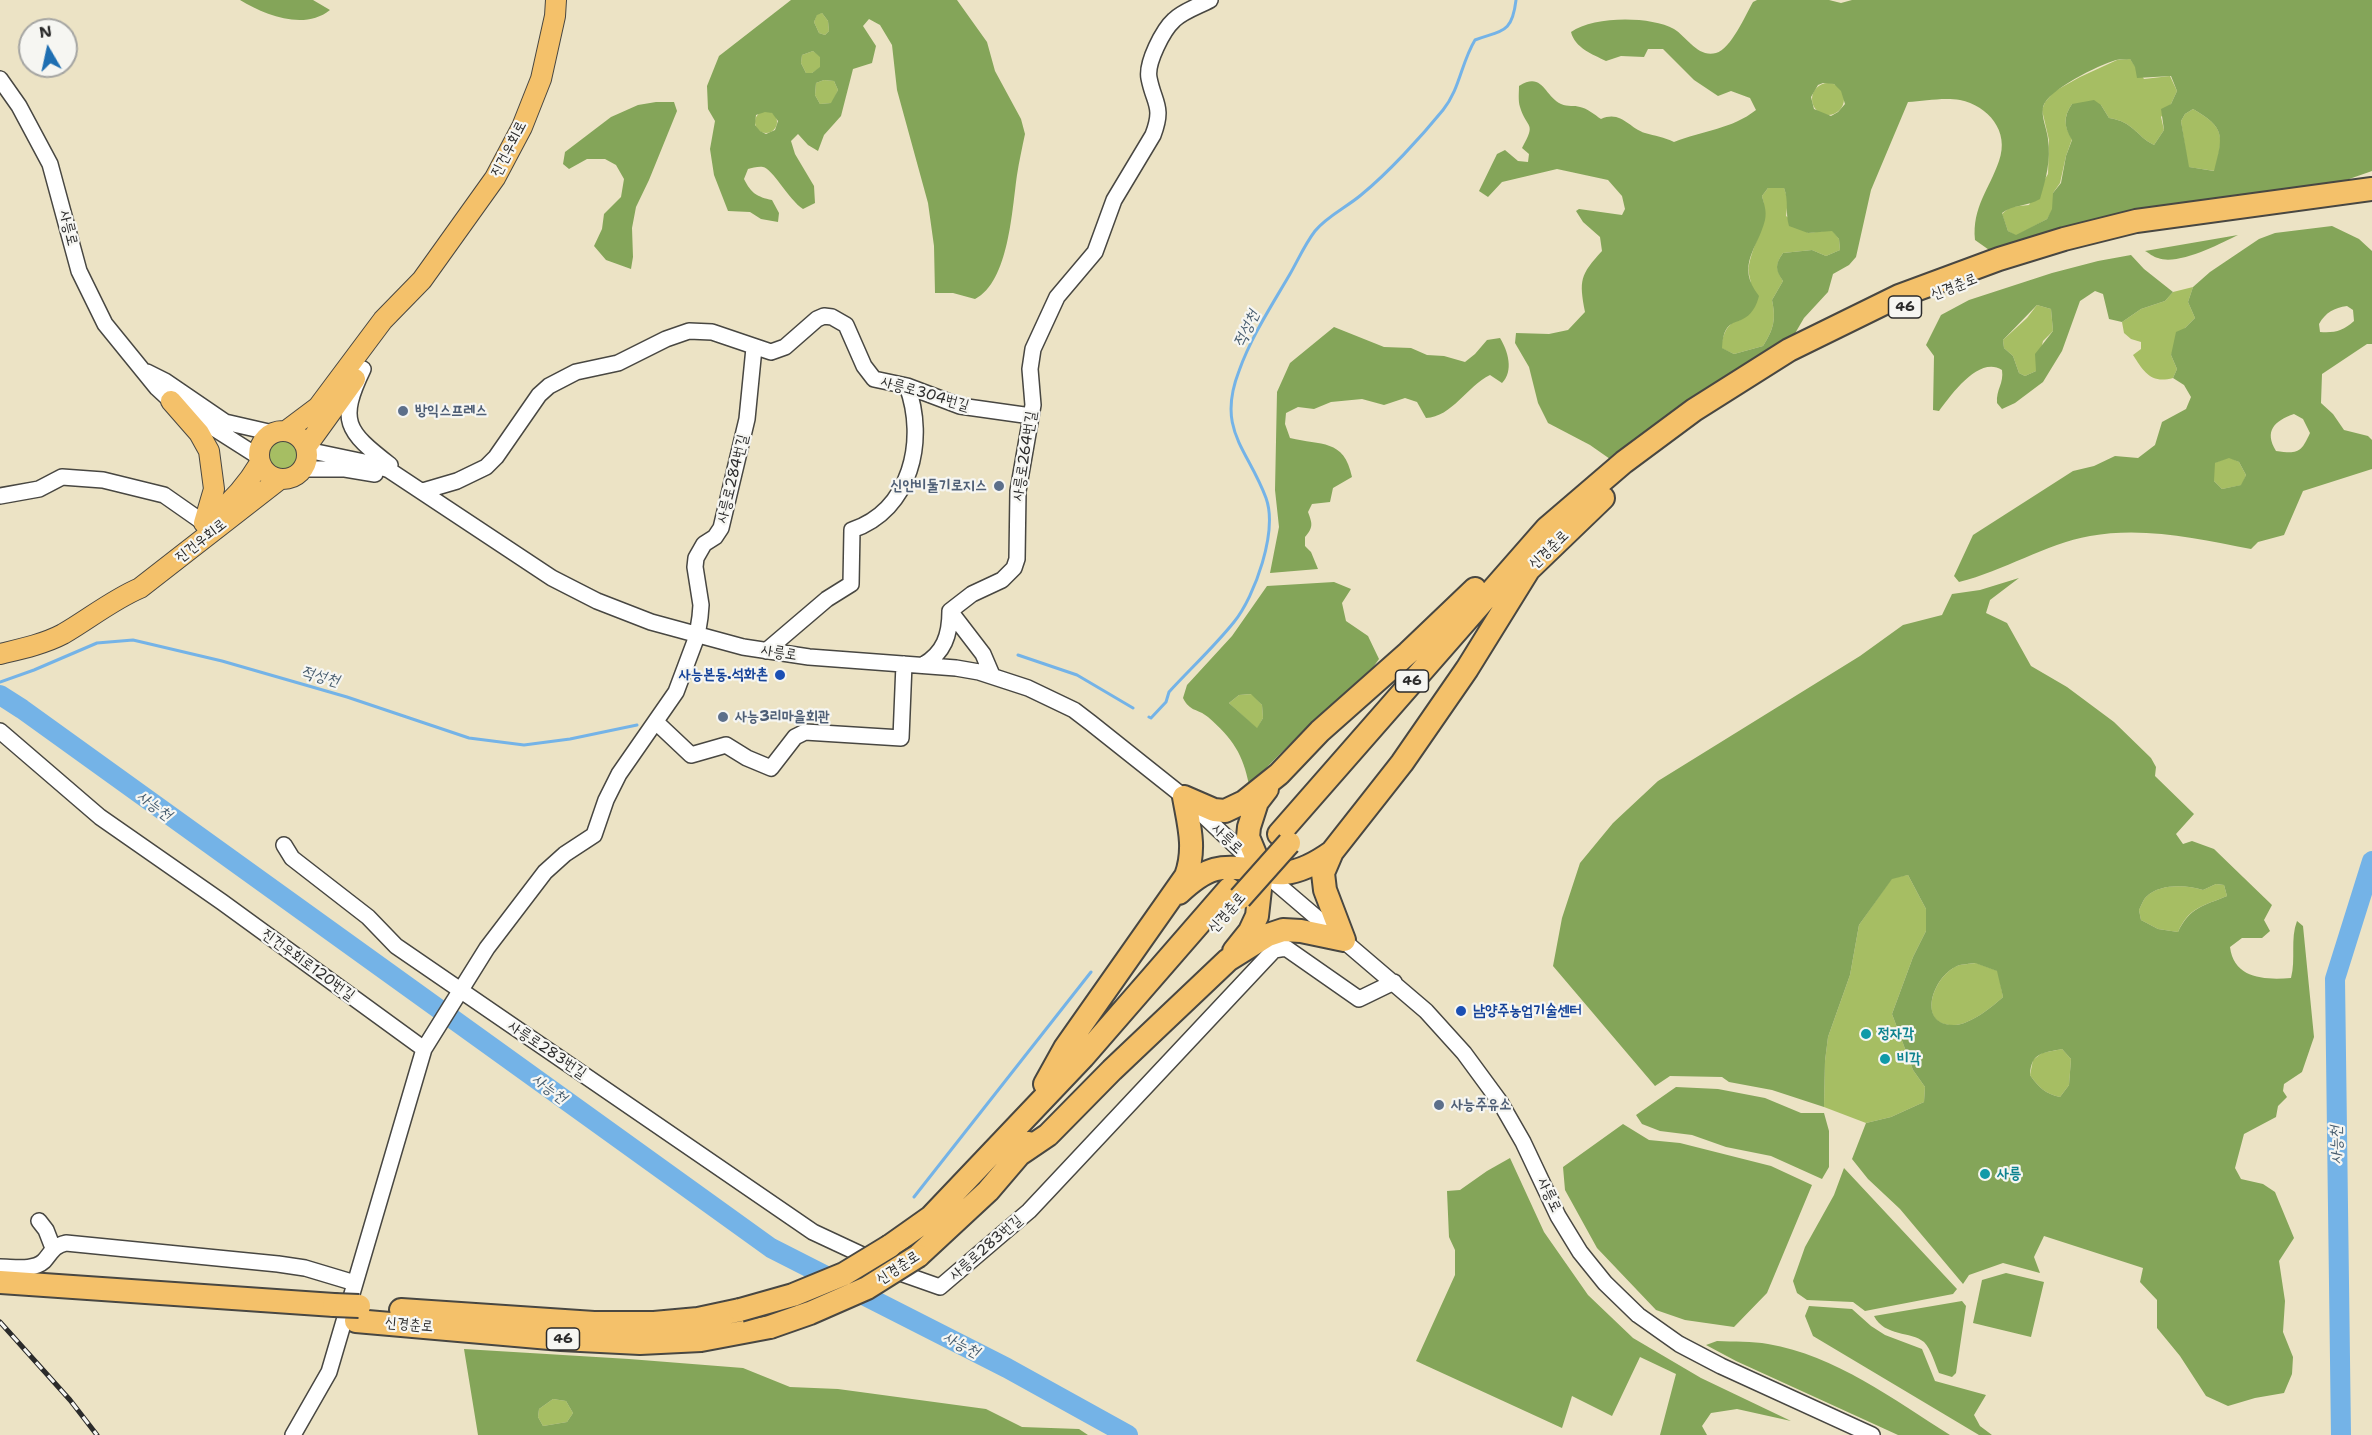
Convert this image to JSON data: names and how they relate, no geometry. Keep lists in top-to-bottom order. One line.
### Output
{"streets":{"highway":["신경춘로","46"],"main road":["진건우회로"],"street":["사릉로","사릉로304번길","사릉로264번길","사릉로284번길","진건우회로120번길","사릉로283번길"]},"crossings":[["진건우회로","사릉로"],["사릉로","사릉로304번길"],["사릉로","사릉로284번길"],["사릉로","사릉로283번길"],["사릉로304번길","사릉로264번길"],["사릉로304번길","사릉로284번길"]],"water":["적성천","사능천"],"places":["방익스프레스","신안비둘기로지스","사능본동.석화촌","사능3리마을회관","남양주농업기술센터","정자각","비각","사능주유소","사릉"],"north":"top"}
